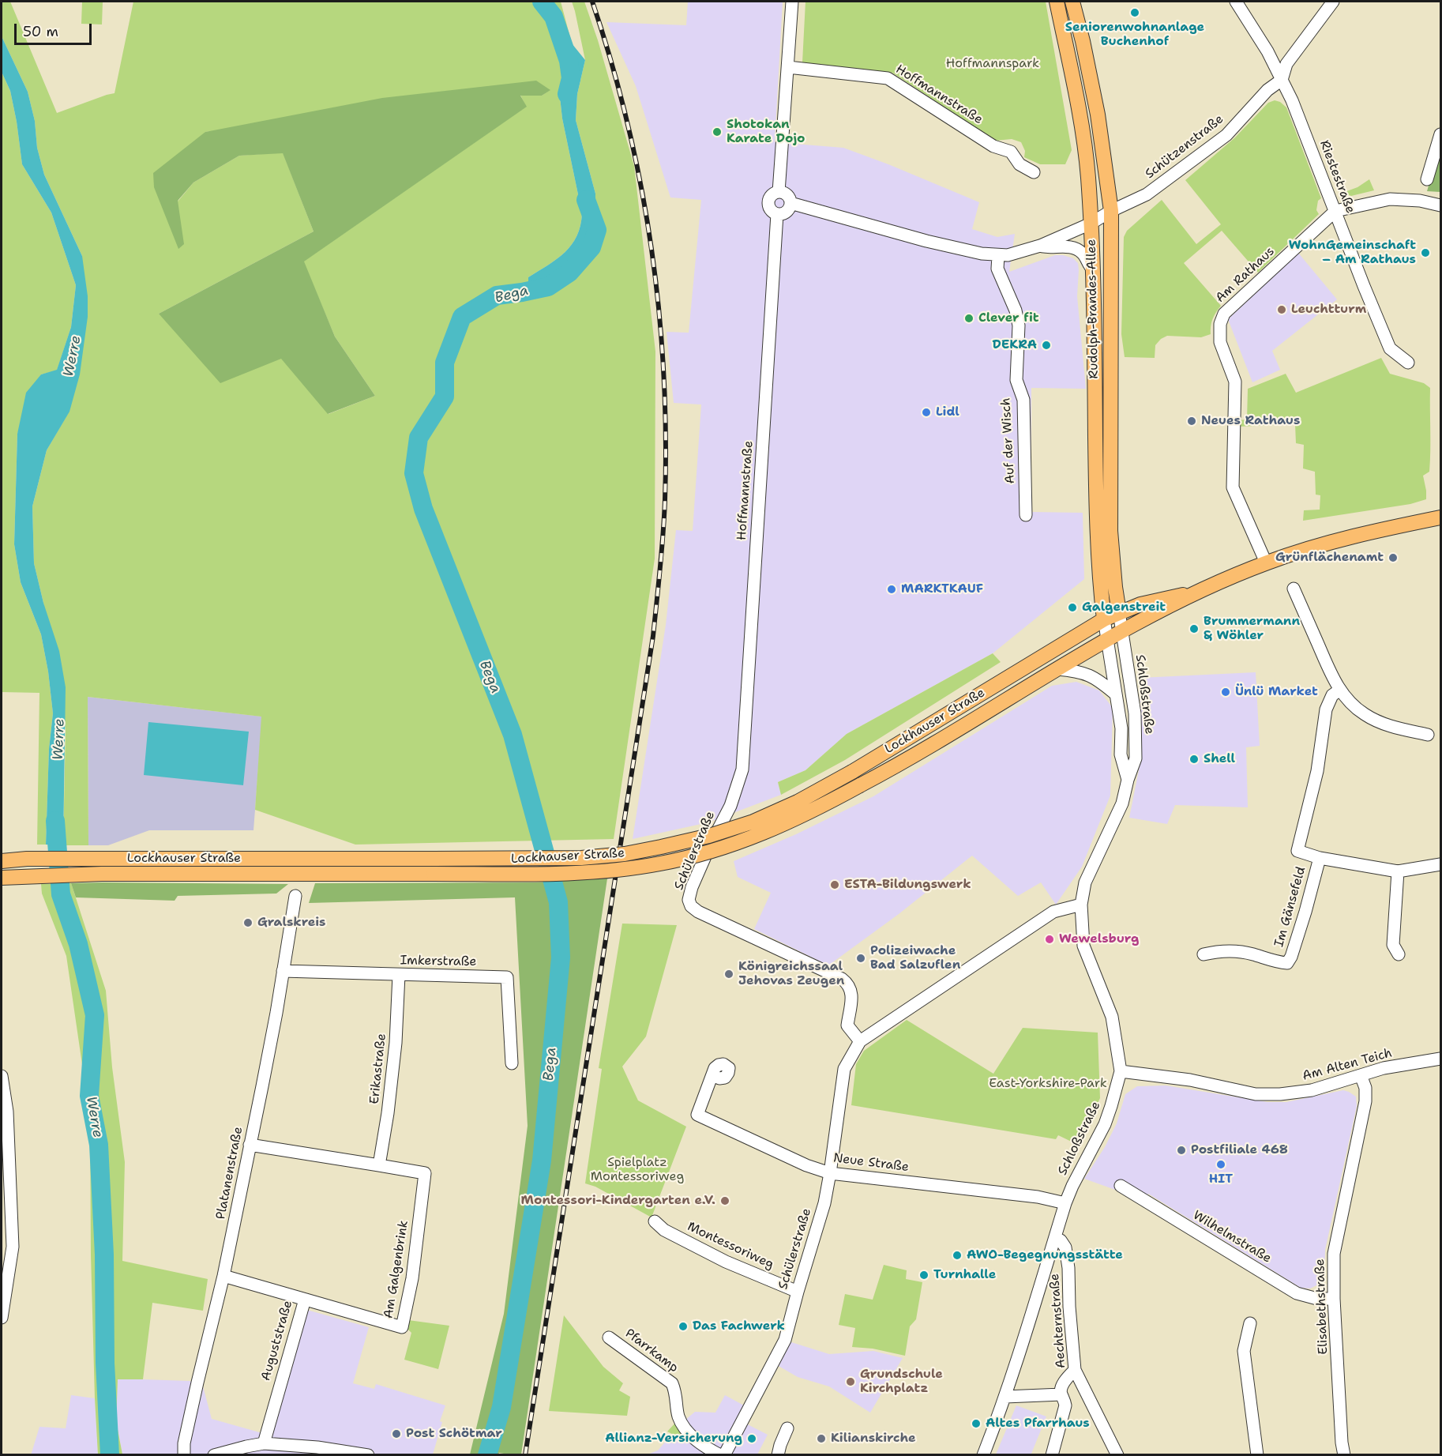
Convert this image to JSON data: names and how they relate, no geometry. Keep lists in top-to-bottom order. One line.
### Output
{"streets":{"main road":["Rudolph-Brandes-Allee","Lockhauser Straße"],"street":["Hoffmannstraße","Schützenstraße","Riestestraße","Am Rathaus","Auf der Wisch","Schloßstraße","Schülerstraße","Im Gänsefeld","Imkerstraße","Am Alten Teich","Erikastraße","Neue Straße","Platanenstraße","Wilhelmstraße","Montessoriweg","Am Galgenbrink","Elisabethstraße","Aechternstraße","Auguststraße","Pfarrkamp"]},"crossings":[["Hoffmannstraße","Schülerstraße"],["Schützenstraße","Riestestraße"],["Schützenstraße","Rudolph-Brandes-Allee"],["Riestestraße","Am Rathaus"],["Rudolph-Brandes-Allee","Schloßstraße"],["Rudolph-Brandes-Allee","Lockhauser Straße"],["Schloßstraße","Lockhauser Straße"],["Schloßstraße","Schülerstraße"],["Schloßstraße","Am Alten Teich"],["Schloßstraße","Neue Straße"],["Schloßstraße","Aechternstraße"],["Schülerstraße","Neue Straße"],["Schülerstraße","Montessoriweg"],["Imkerstraße","Erikastraße"],["Imkerstraße","Platanenstraße"],["Am Alten Teich","Elisabethstraße"],["Erikastraße","Am Galgenbrink"],["Platanenstraße","Auguststraße"],["Wilhelmstraße","Elisabethstraße"],["Am Galgenbrink","Auguststraße"]],"water":["Bega","Werre"],"parks":["Hoffmannspark","East-Yorkshire-Park","Spielplatz Montessoriweg"],"places":["Seniorenwohnanlage Buchenhof","Shotokan Karate Dojo","WohnGemeinschaft – Am Rathaus","Leuchtturm","Clever fit","DEKRA","Lidl","Neues Rathaus","Grünflächenamt","MARKTKAUF","Galgenstreit","Brummermann & Wöhler","Ünlü Market","Shell","ESTA-Bildungswerk","Gralskreis","Wewelsburg","Polizeiwache Bad Salzuflen","Königreichssaal Jehovas Zeugen","Postfiliale 468","HIT","Montessori-Kindergarten e.V.","AWO-Begegnungsstätte","Turnhalle","Das Fachwerk","Grundschule Kirchplatz","Altes Pfarrhaus","Post Schötmar","Allianz-Versicherung","Kilianskirche"],"scale_bar":"50 m"}
